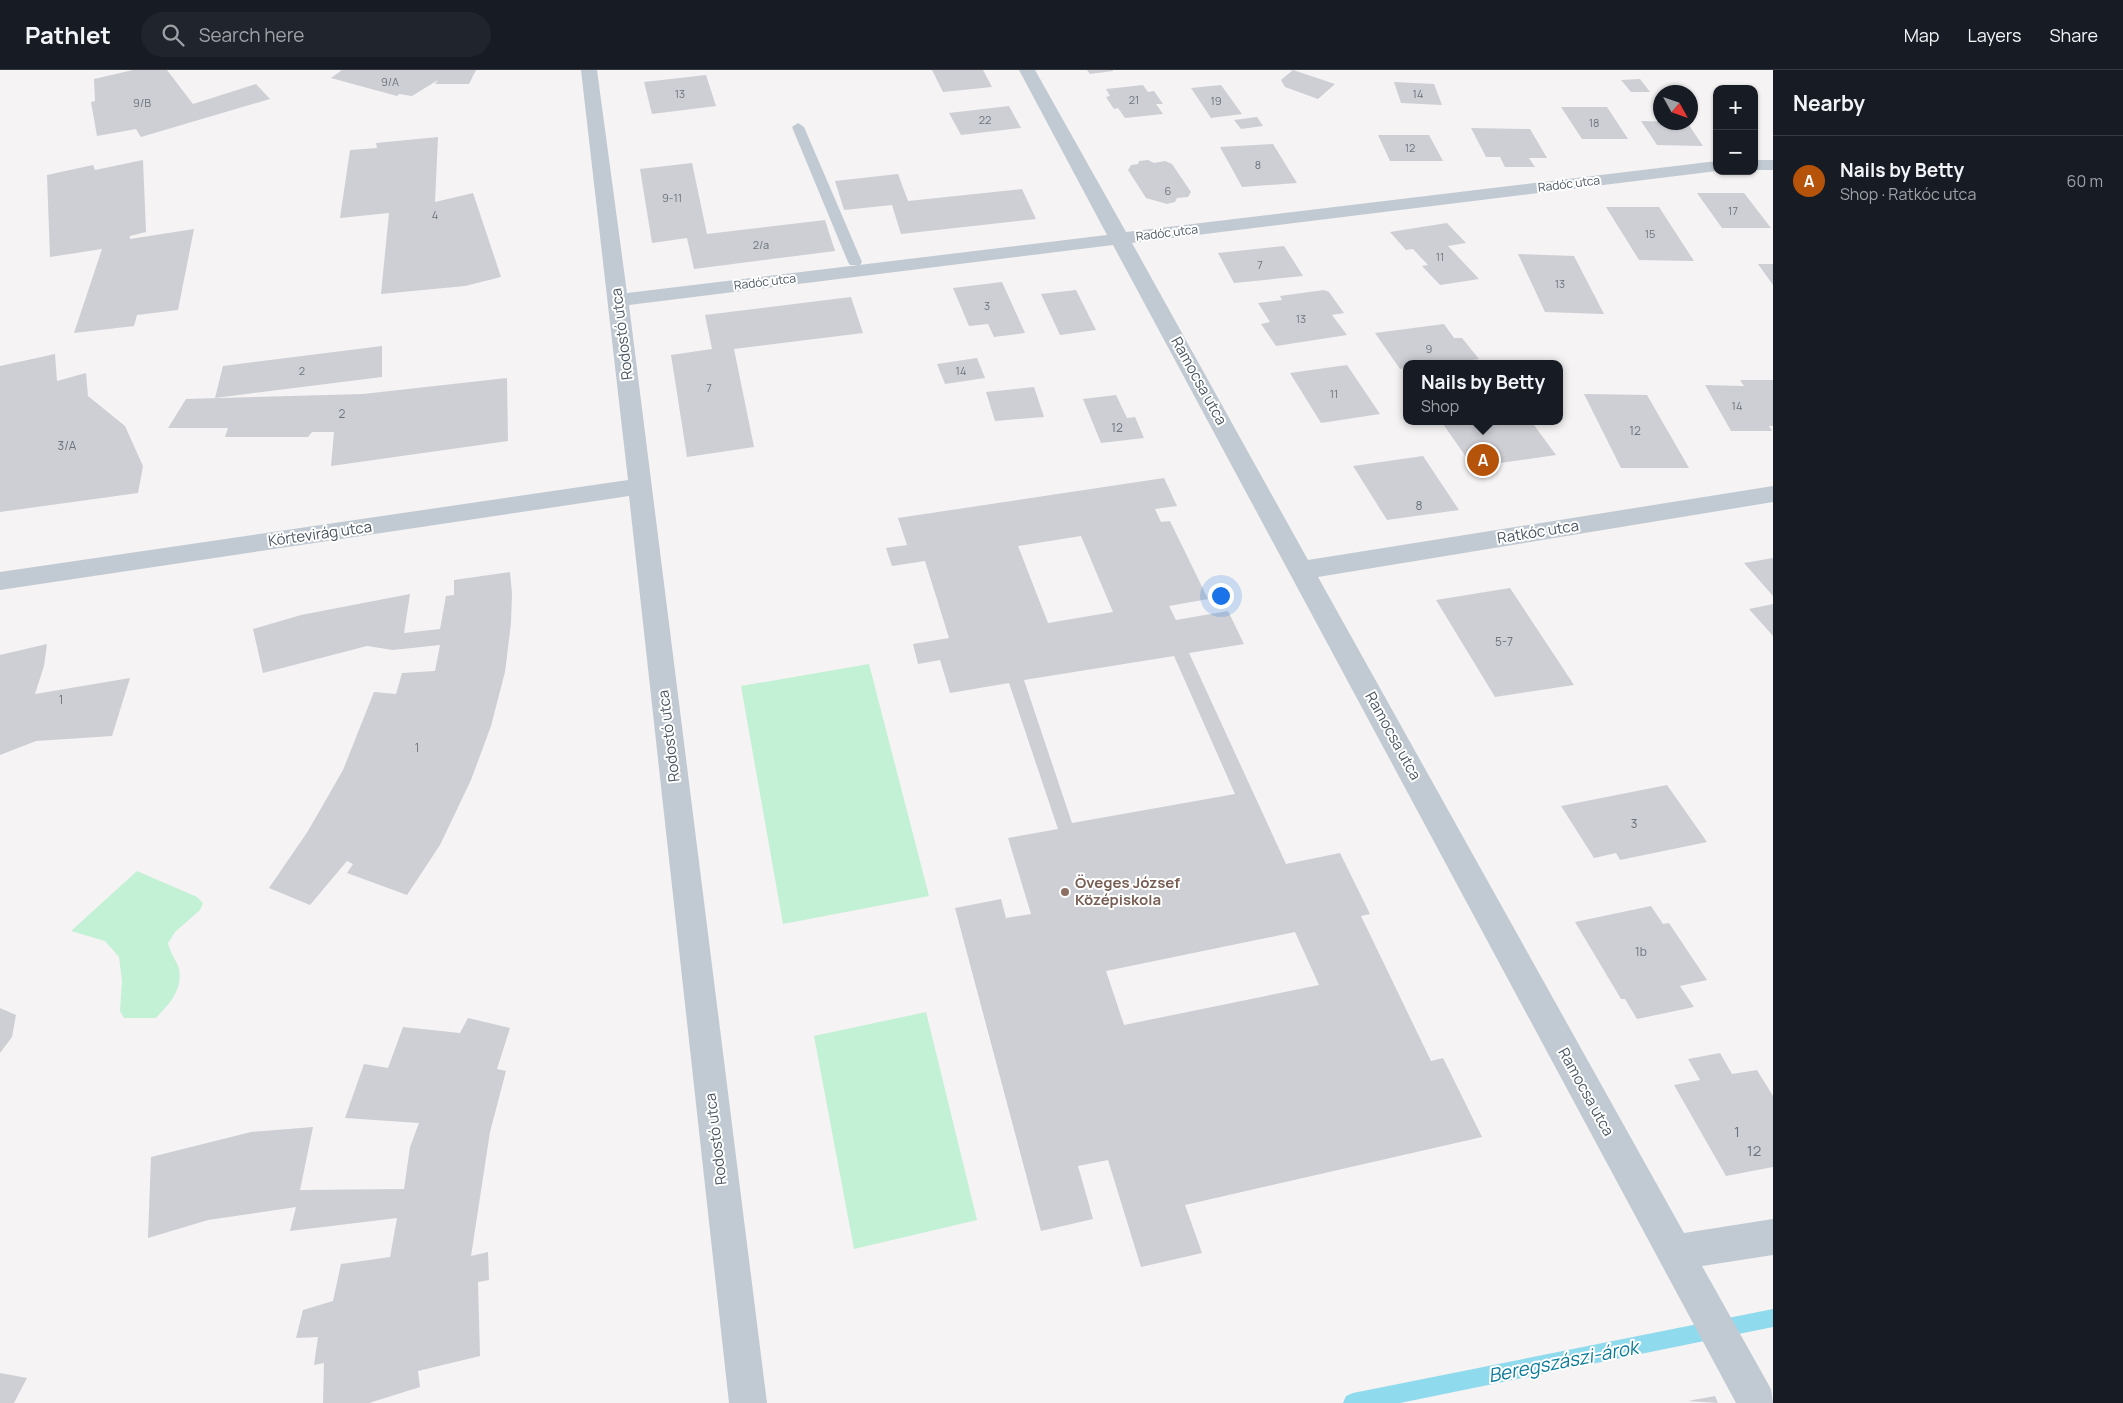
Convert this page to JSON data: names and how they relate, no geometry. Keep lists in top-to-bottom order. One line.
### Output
{"streets":{"street":["Radóc utca","Rodostó utca","Ramocsa utca","Ratkóc utca","Körtevirág utca"]},"crossings":[["Radóc utca","Rodostó utca"],["Radóc utca","Ramocsa utca"],["Rodostó utca","Körtevirág utca"],["Ramocsa utca","Ratkóc utca"]],"water":["Beregszászi-árok"],"places":["Öveges József Középiskola"],"house_numbers":["9/A","13","14","21","19","9/B","22","18","12","8","6","9-11","17","4","15","2/a","11","7","13","3","13","9","2","14","7","11","14","2","12","12","3/A","8","5-7","1","1","3","1b","1","12"],"north":"bottom right","page":{"header":"Pathlet","search":"Search here","nav":["Map","Layers","Share"],"heading":"Nearby","map_buttons":["+","−"],"list":[{"mark":"A","name":"Nails by Betty","note":"Shop · Ratkóc utca","value":"60 m"}],"popup":["Nails by Betty","Shop"],"pins":"A"}}
